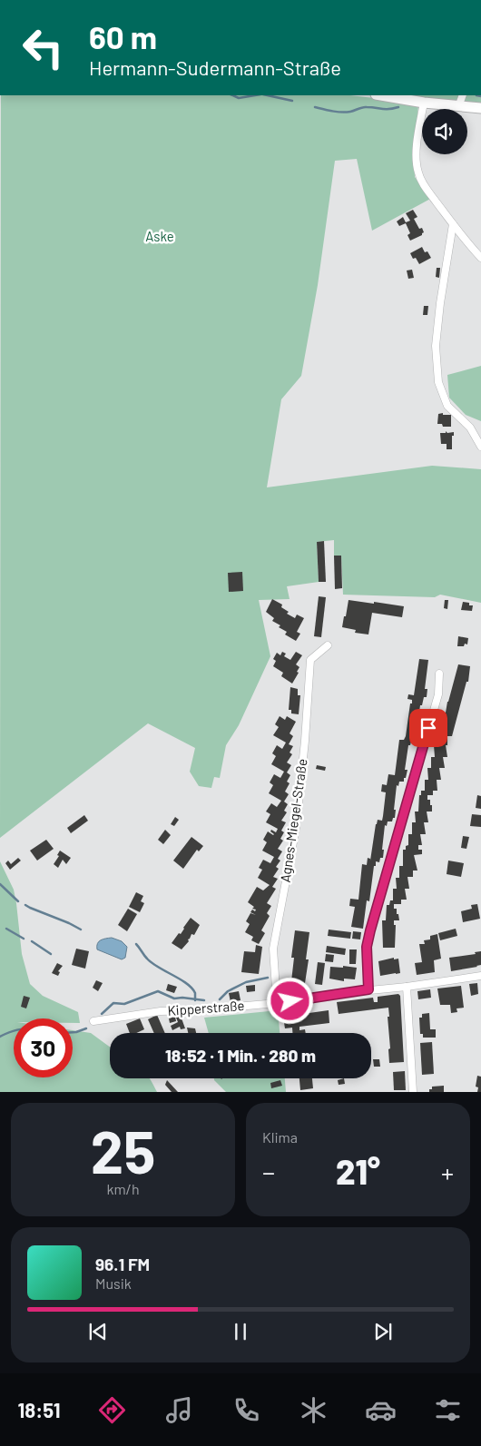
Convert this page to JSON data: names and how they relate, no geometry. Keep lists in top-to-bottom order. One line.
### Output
{"streets":{"street":["Agnes-Miegel-Straße","Kipperstraße"]},"crossings":[["Agnes-Miegel-Straße","Kipperstraße"]],"parks":["Aske"],"page":{"turn":["60 m","Hermann-Sudermann-Straße"],"limit":"30","trip":"18:52 · 1 Min. · 280 m","tile":[["25","km/h"],"Klima"],"heat":["−","21°","+"],"song":["96.1 FM","Musik"],"tabs":"18:51"}}
